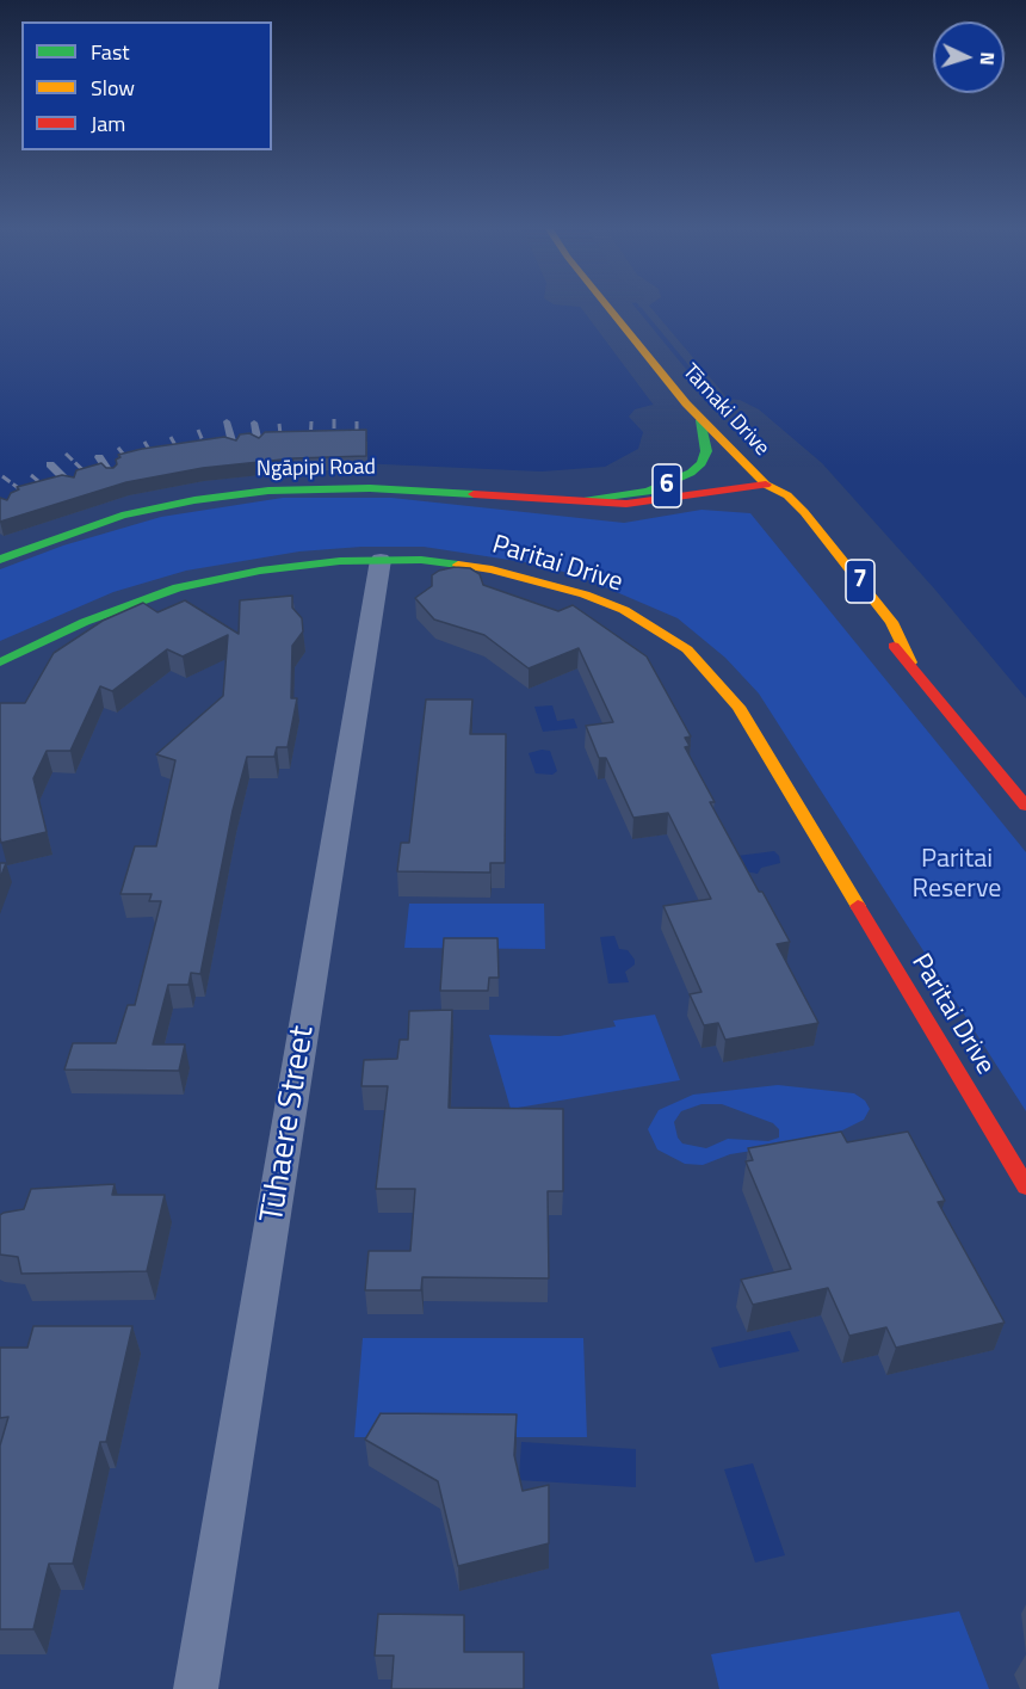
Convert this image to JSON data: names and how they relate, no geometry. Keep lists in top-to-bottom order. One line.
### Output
{"streets":{"main road":["Tāmaki Drive","Ngāpipi Road","6","Paritai Drive","7"],"street":["Tūhaere Street"]},"crossings":[["Tāmaki Drive","Ngāpipi Road"],["Tāmaki Drive","6"],["Ngāpipi Road","6"],["Paritai Drive","Tūhaere Street"]],"parks":["Paritai Reserve"],"legend":["Fast","Slow","Jam"],"north":"right"}
